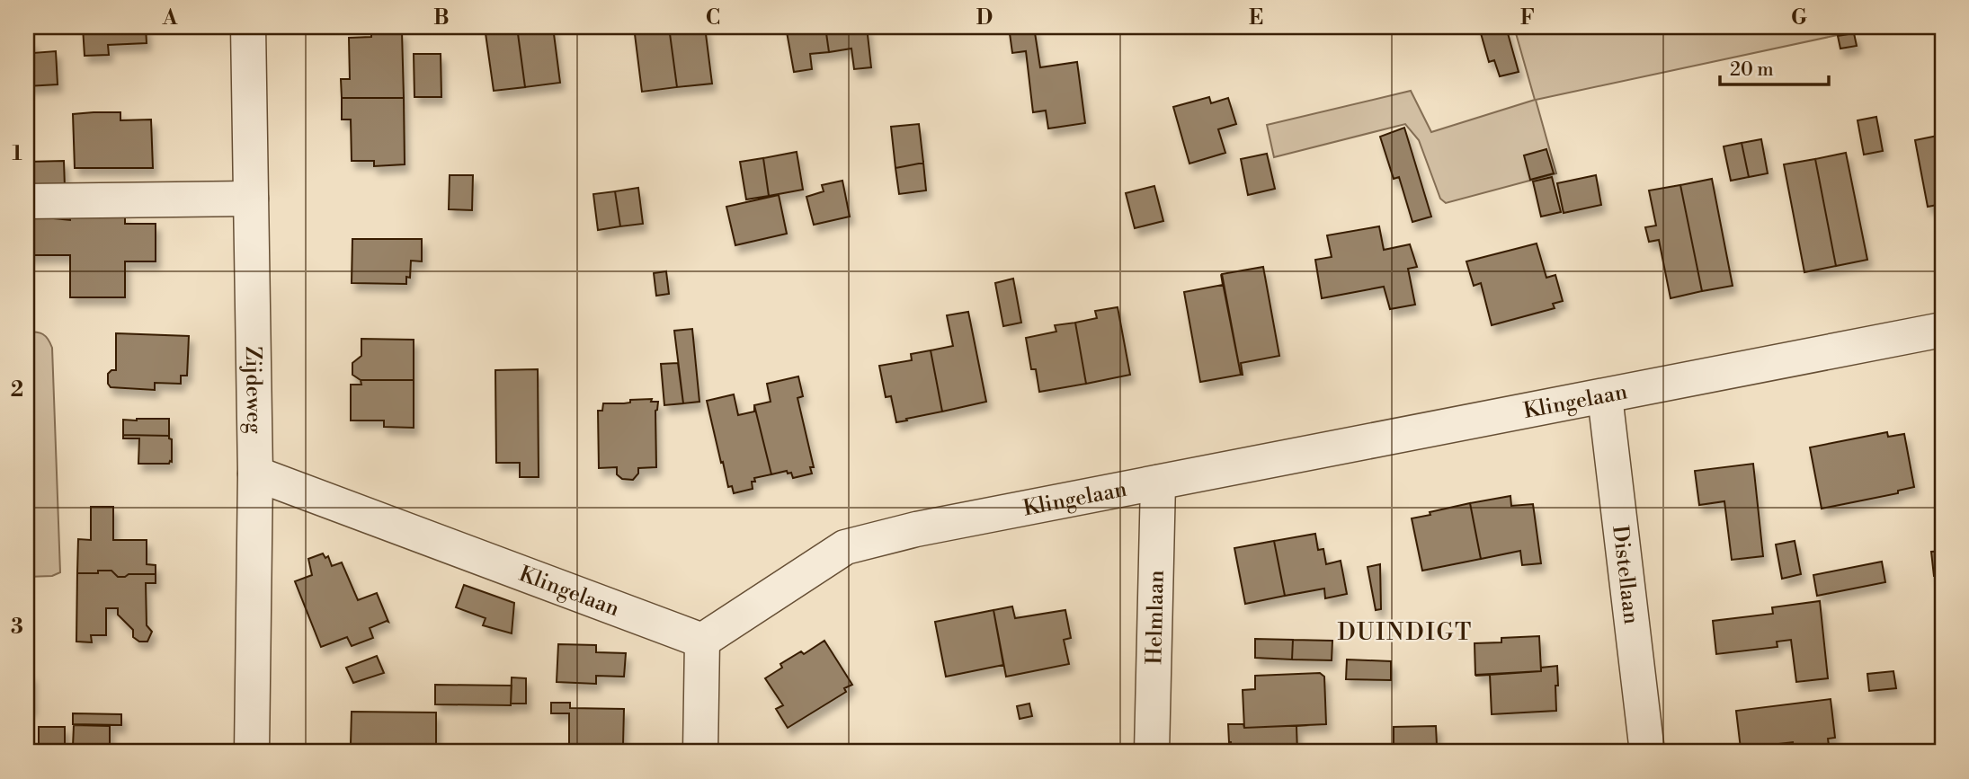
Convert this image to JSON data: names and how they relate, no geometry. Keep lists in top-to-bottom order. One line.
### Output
{"streets":{"street":["Zijdeweg","Klingelaan","Distellaan","Helmlaan"]},"crossings":[["Zijdeweg","Klingelaan"],["Klingelaan","Distellaan"],["Klingelaan","Helmlaan"]],"districts":["DUINDIGT"],"scale_bar":"20 m","grid":{"columns":["A","B","C","D","E","F","G"],"rows":["1","2","3"]}}
